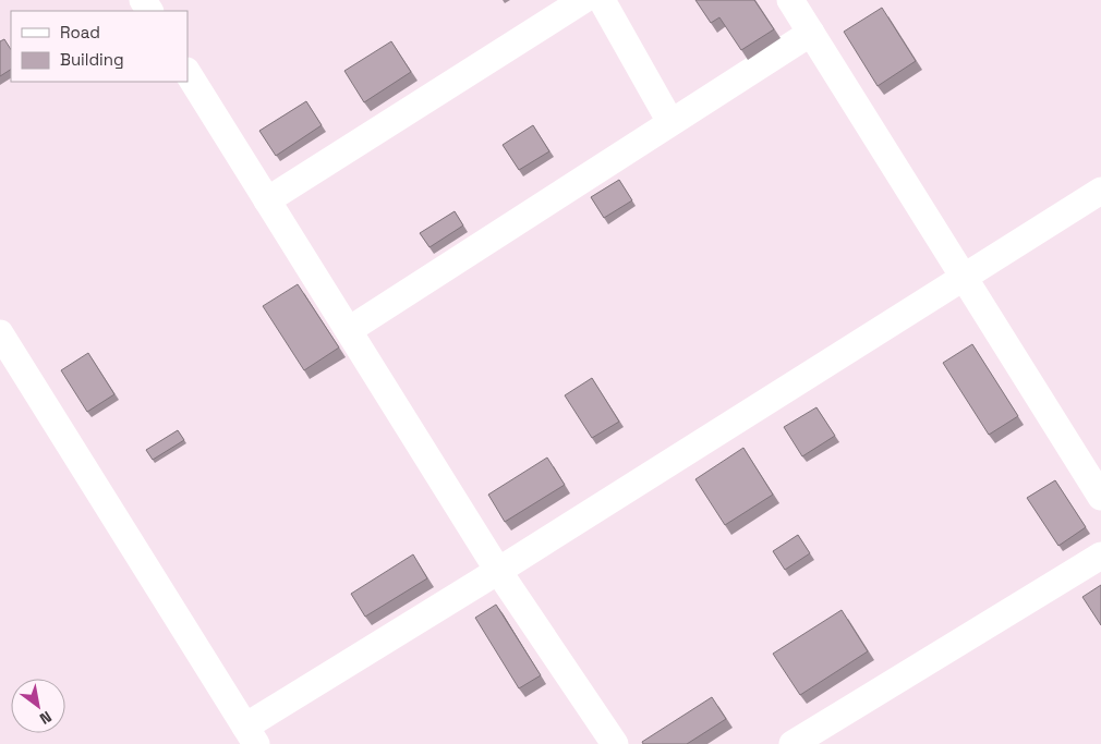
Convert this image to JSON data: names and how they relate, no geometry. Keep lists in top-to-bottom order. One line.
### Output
{"legend":["Road","Building"],"north":"bottom right"}
